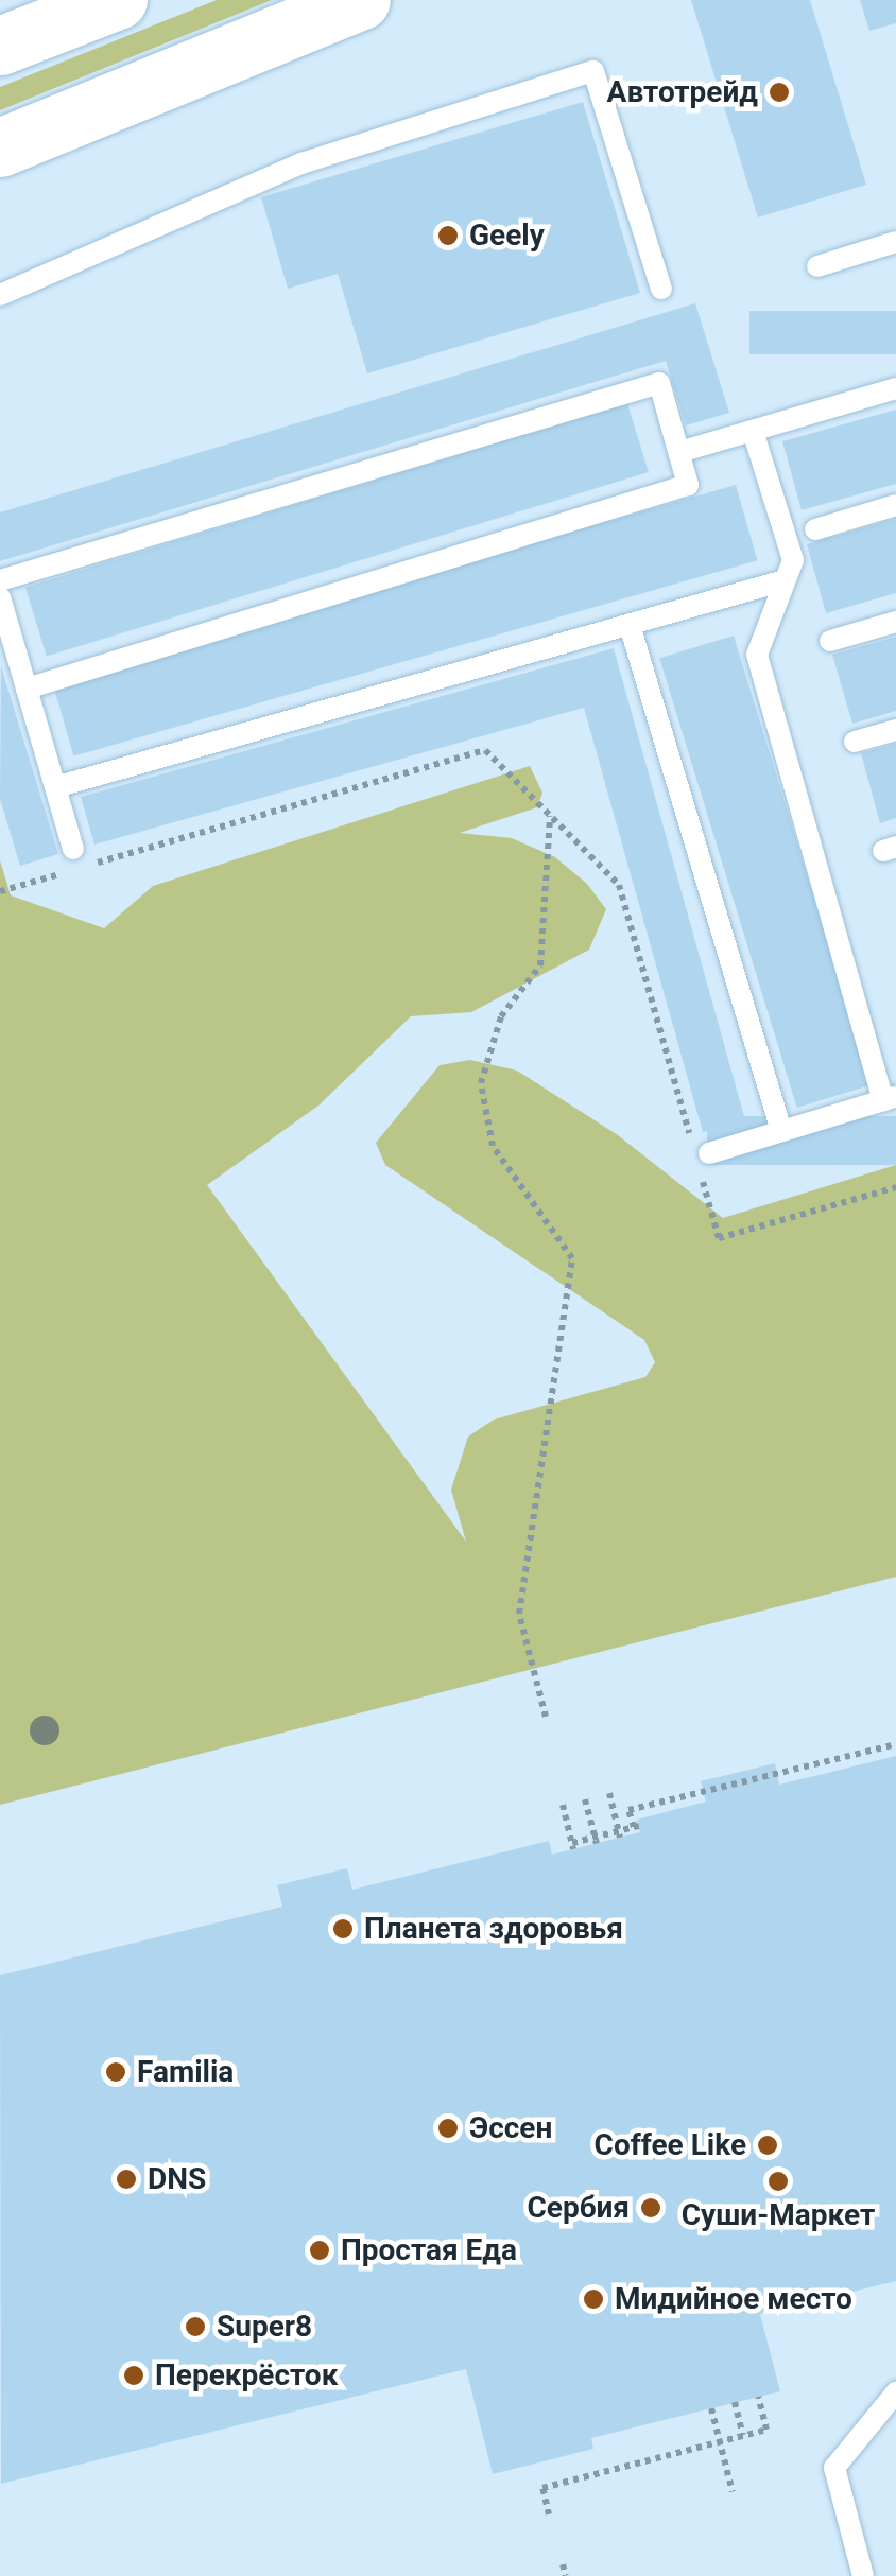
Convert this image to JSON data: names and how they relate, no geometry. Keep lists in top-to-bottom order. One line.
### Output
{"places":["Автотрейд","Geely","Планета здоровья","Familia","Эссен","Coffee Like","DNS","Суши-Маркет","Сербия","Простая Еда","Мидийное место","Super8","Перекрёсток"]}
